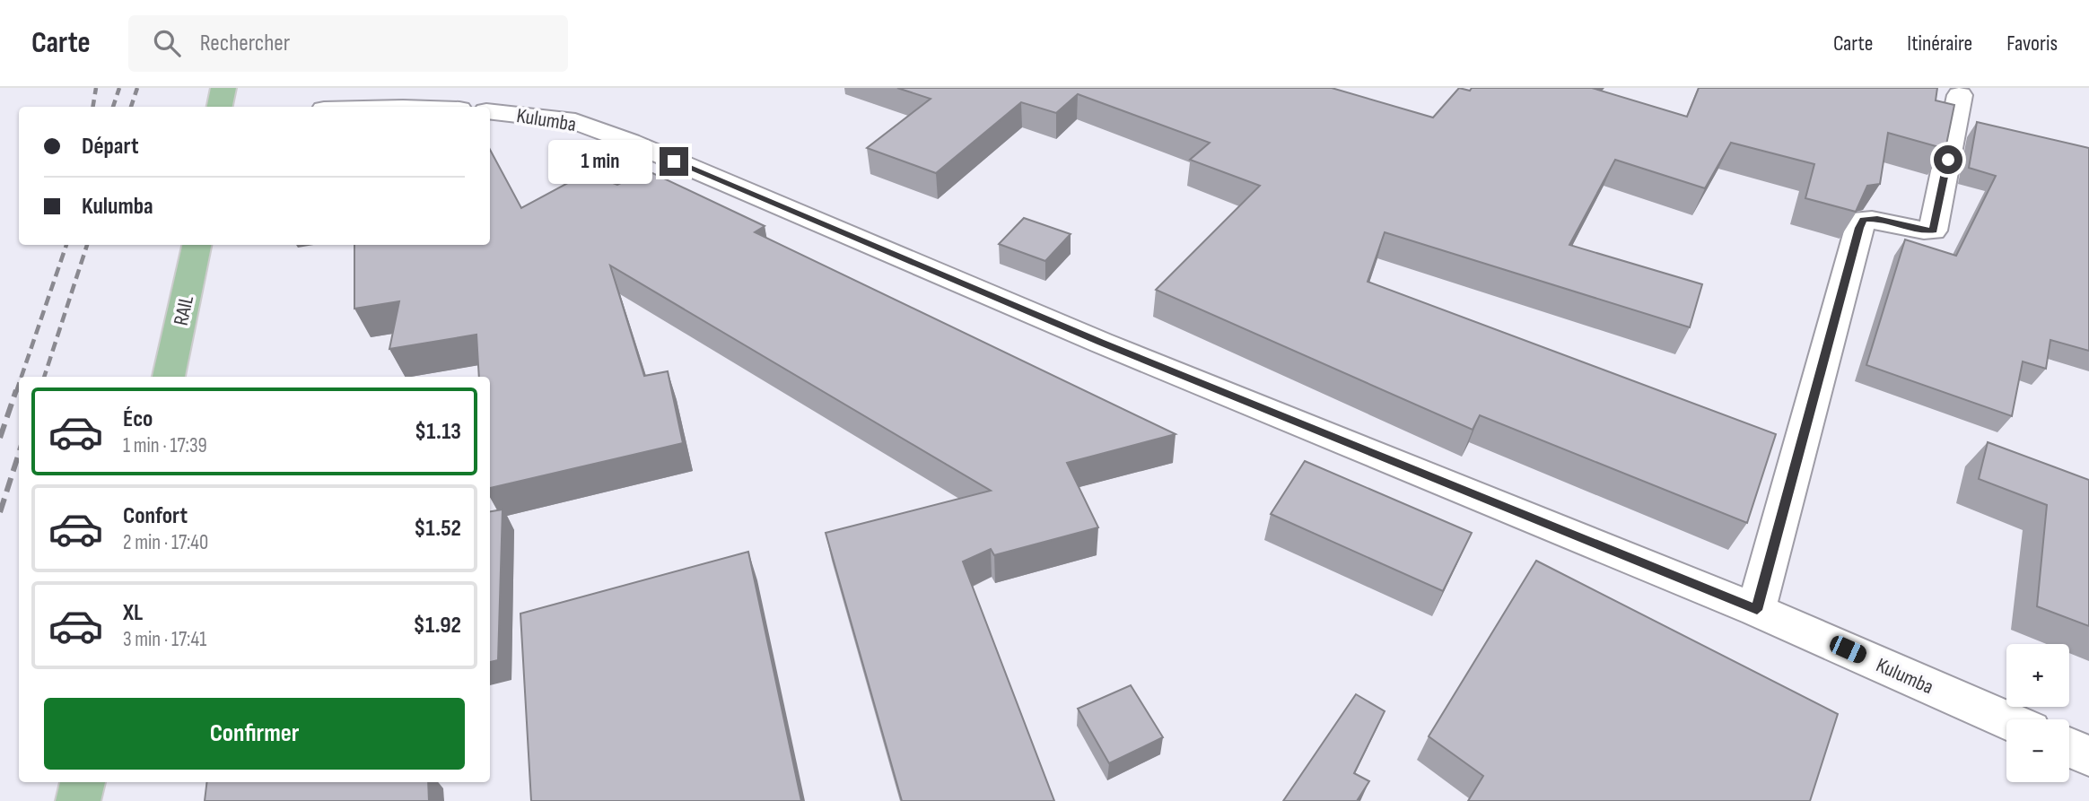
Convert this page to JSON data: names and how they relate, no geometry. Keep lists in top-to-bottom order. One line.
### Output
{"streets":{"main road":["RAIL"],"street":["Kulumba"]},"page":{"header":"Carte","search":"Rechercher","nav":["Carte","Itinéraire","Favoris"],"banner":["Départ","Kulumba"],"bubble":"1 min","list":[{"name":"Éco","note":"1 min · 17:39","value":"$1.13"},{"name":"Confort","note":"2 min · 17:40","value":"$1.52"},{"name":"XL","note":"3 min · 17:41","value":"$1.92"}],"map_buttons":["+","−"],"buttons":"Confirmer"}}
